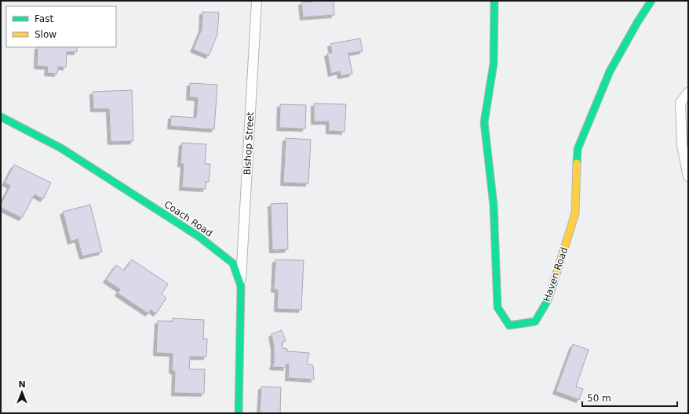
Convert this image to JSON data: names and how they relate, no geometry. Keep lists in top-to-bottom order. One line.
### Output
{"streets":{"street":["Bishop Street","Coach Road","Haven Road"]},"crossings":[["Bishop Street","Coach Road"]],"legend":["Fast","Slow"],"scale_bar":"50 m","north":"top"}
